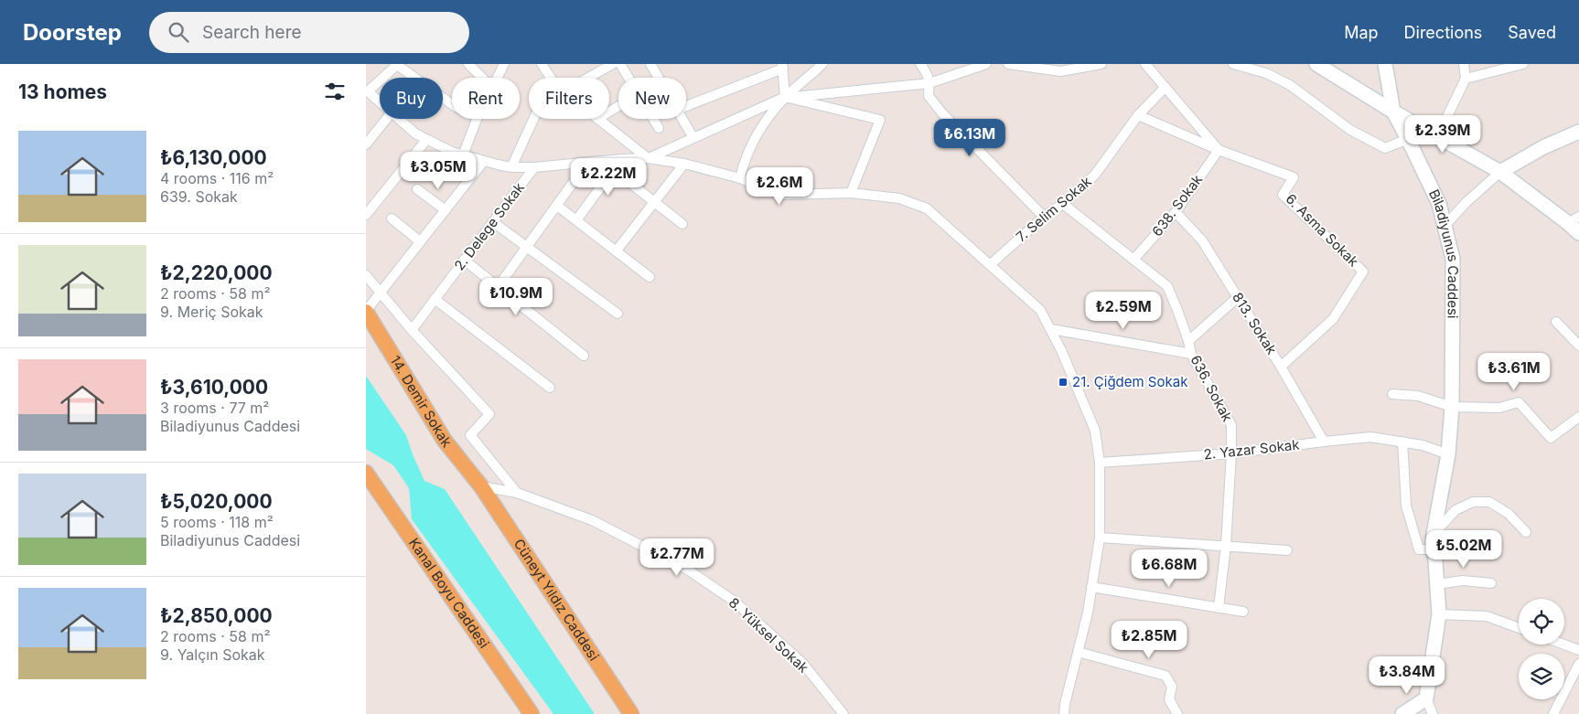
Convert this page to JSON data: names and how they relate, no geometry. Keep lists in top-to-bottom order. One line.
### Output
{"streets":{"main road":["14. Demir Sokak","Kanal Boyu Caddesi","Cüneyt Yıldız Caddesi"],"street":["638. Sokak","7. Selim Sokak","2. Delege Sokak","6. Asma Sokak","Biladiyunus Caddesi","813. Sokak","636. Sokak","2. Yazar Sokak","8. Yüksel Sokak"]},"crossings":[["638. Sokak","6. Asma Sokak"],["638. Sokak","813. Sokak"],["638. Sokak","636. Sokak"],["7. Selim Sokak","6. Asma Sokak"],["7. Selim Sokak","636. Sokak"],["6. Asma Sokak","813. Sokak"],["Biladiyunus Caddesi","2. Yazar Sokak"],["813. Sokak","2. Yazar Sokak"],["636. Sokak","2. Yazar Sokak"],["14. Demir Sokak","Cüneyt Yıldız Caddesi"],["14. Demir Sokak","8. Yüksel Sokak"],["Cüneyt Yıldız Caddesi","8. Yüksel Sokak"]],"places":{"transit":["21. Çiğdem Sokak"]},"page":{"header":"Doorstep","search":"Search here","nav":["Map","Directions","Saved"],"heading":"13 homes","chip":["Buy","Rent","Filters","New"],"price":["₺2.39M","₺6.13M","₺3.05M","₺2.22M","₺2.6M","₺10.9M","₺2.59M","₺3.61M","₺5.02M","₺2.77M","₺6.68M","₺2.85M","₺3.84M"],"list":[{"name":"₺6,130,000","note":"4 rooms · 116 m² · 639. Sokak"},{"name":"₺2,220,000","note":"2 rooms · 58 m² · 9. Meriç Sokak"},{"name":"₺3,610,000","note":"3 rooms · 77 m² · Biladiyunus Caddesi"},{"name":"₺5,020,000","note":"5 rooms · 118 m² · Biladiyunus Caddesi"},{"name":"₺2,850,000","note":"2 rooms · 58 m² · 9. Yalçın Sokak"}]}}
